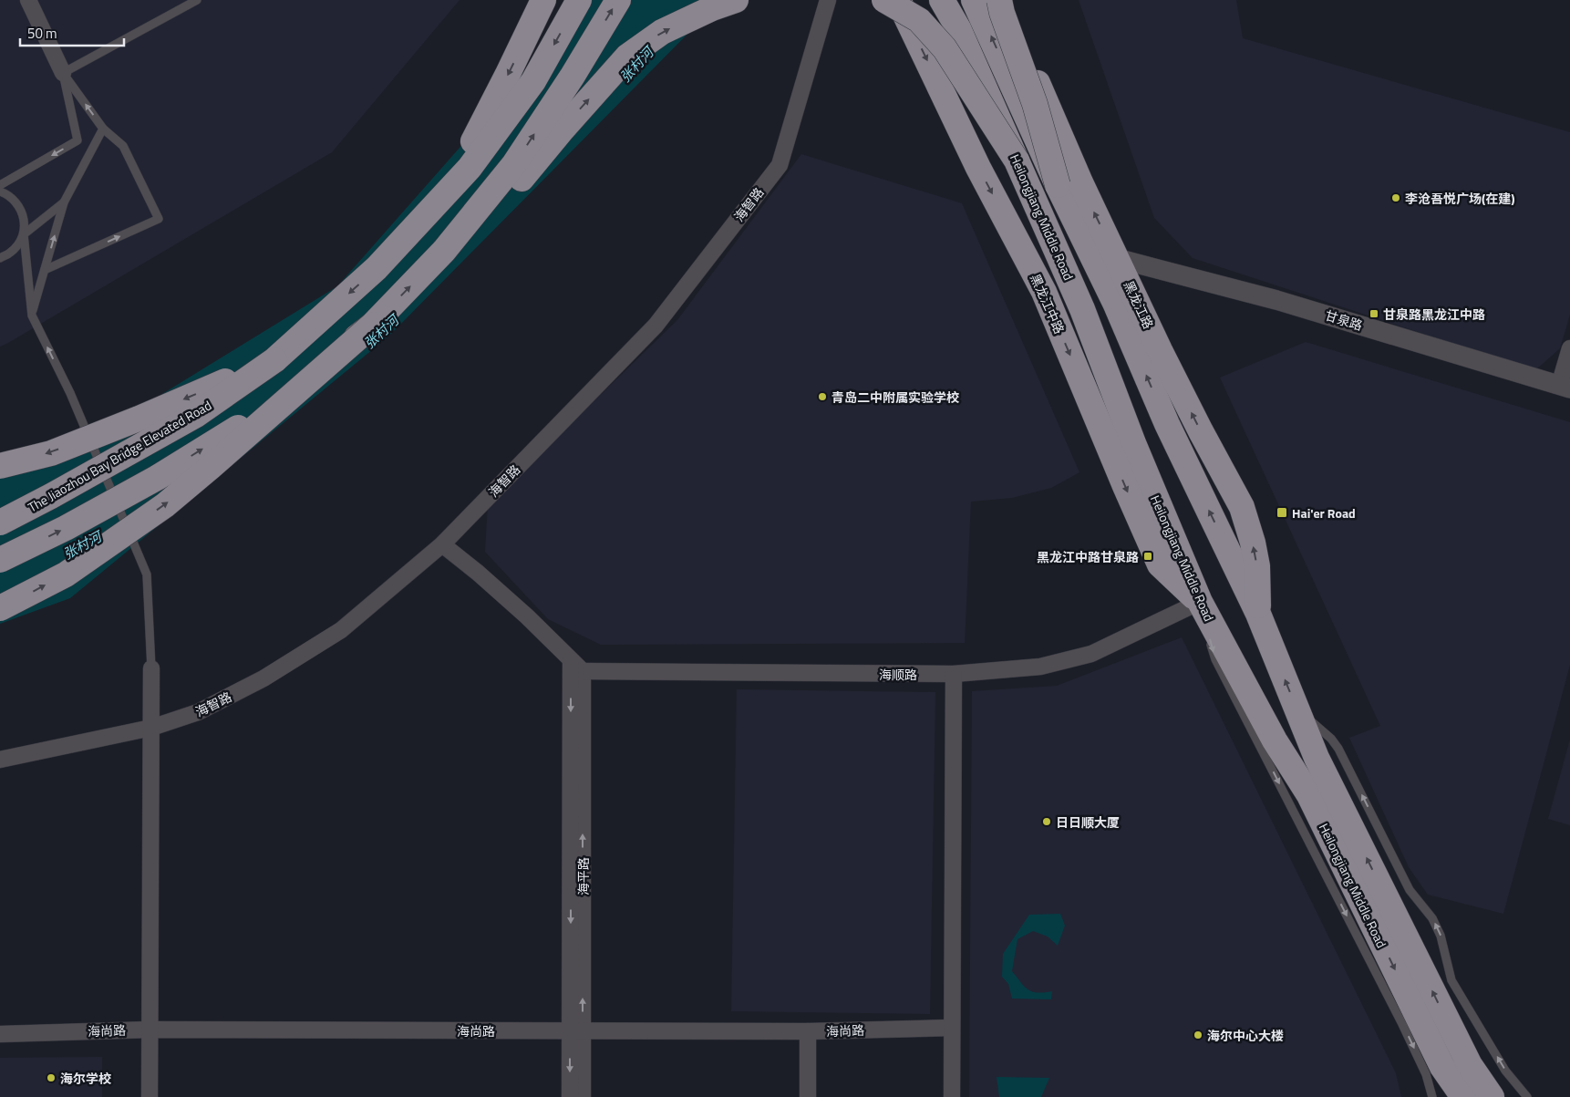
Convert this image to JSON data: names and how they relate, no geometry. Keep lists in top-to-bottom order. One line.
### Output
{"streets":{"highway":["Heilongjiang Middle Road","黑龙江中路","黑龙江路","The Jiaozhou Bay Bridge Elevated Road"],"street":["海智路","甘泉路","海顺路","海平路","海尚路"]},"crossings":[["Heilongjiang Middle Road","黑龙江中路"],["Heilongjiang Middle Road","黑龙江路"],["Heilongjiang Middle Road","海顺路"],["黑龙江中路","海顺路"],["黑龙江路","甘泉路"],["海顺路","海平路"],["海平路","海尚路"]],"water":["张村河"],"places":{"other":["李沧吾悦广场(在建)","青岛二中附属实验学校","日日顺大厦","海尔中心大楼","海尔学校"],"transit":["甘泉路黑龙江中路","Hai'er Road","黑龙江中路甘泉路"]},"scale_bar":"50 m"}
